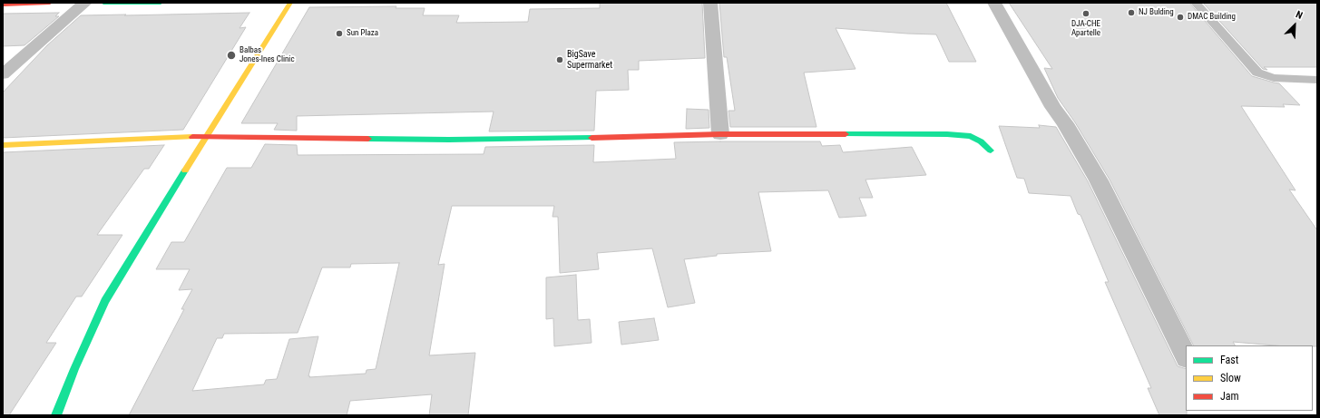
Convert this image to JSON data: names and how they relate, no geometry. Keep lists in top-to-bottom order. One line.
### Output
{"places":["NJ Bulding","DJA-CHE Apartelle","DMAC Building","Sun Plaza","Balbas Jones-Ines Clinic","BigSave Supermarket"],"legend":["Fast","Slow","Jam"],"north":"top right"}
